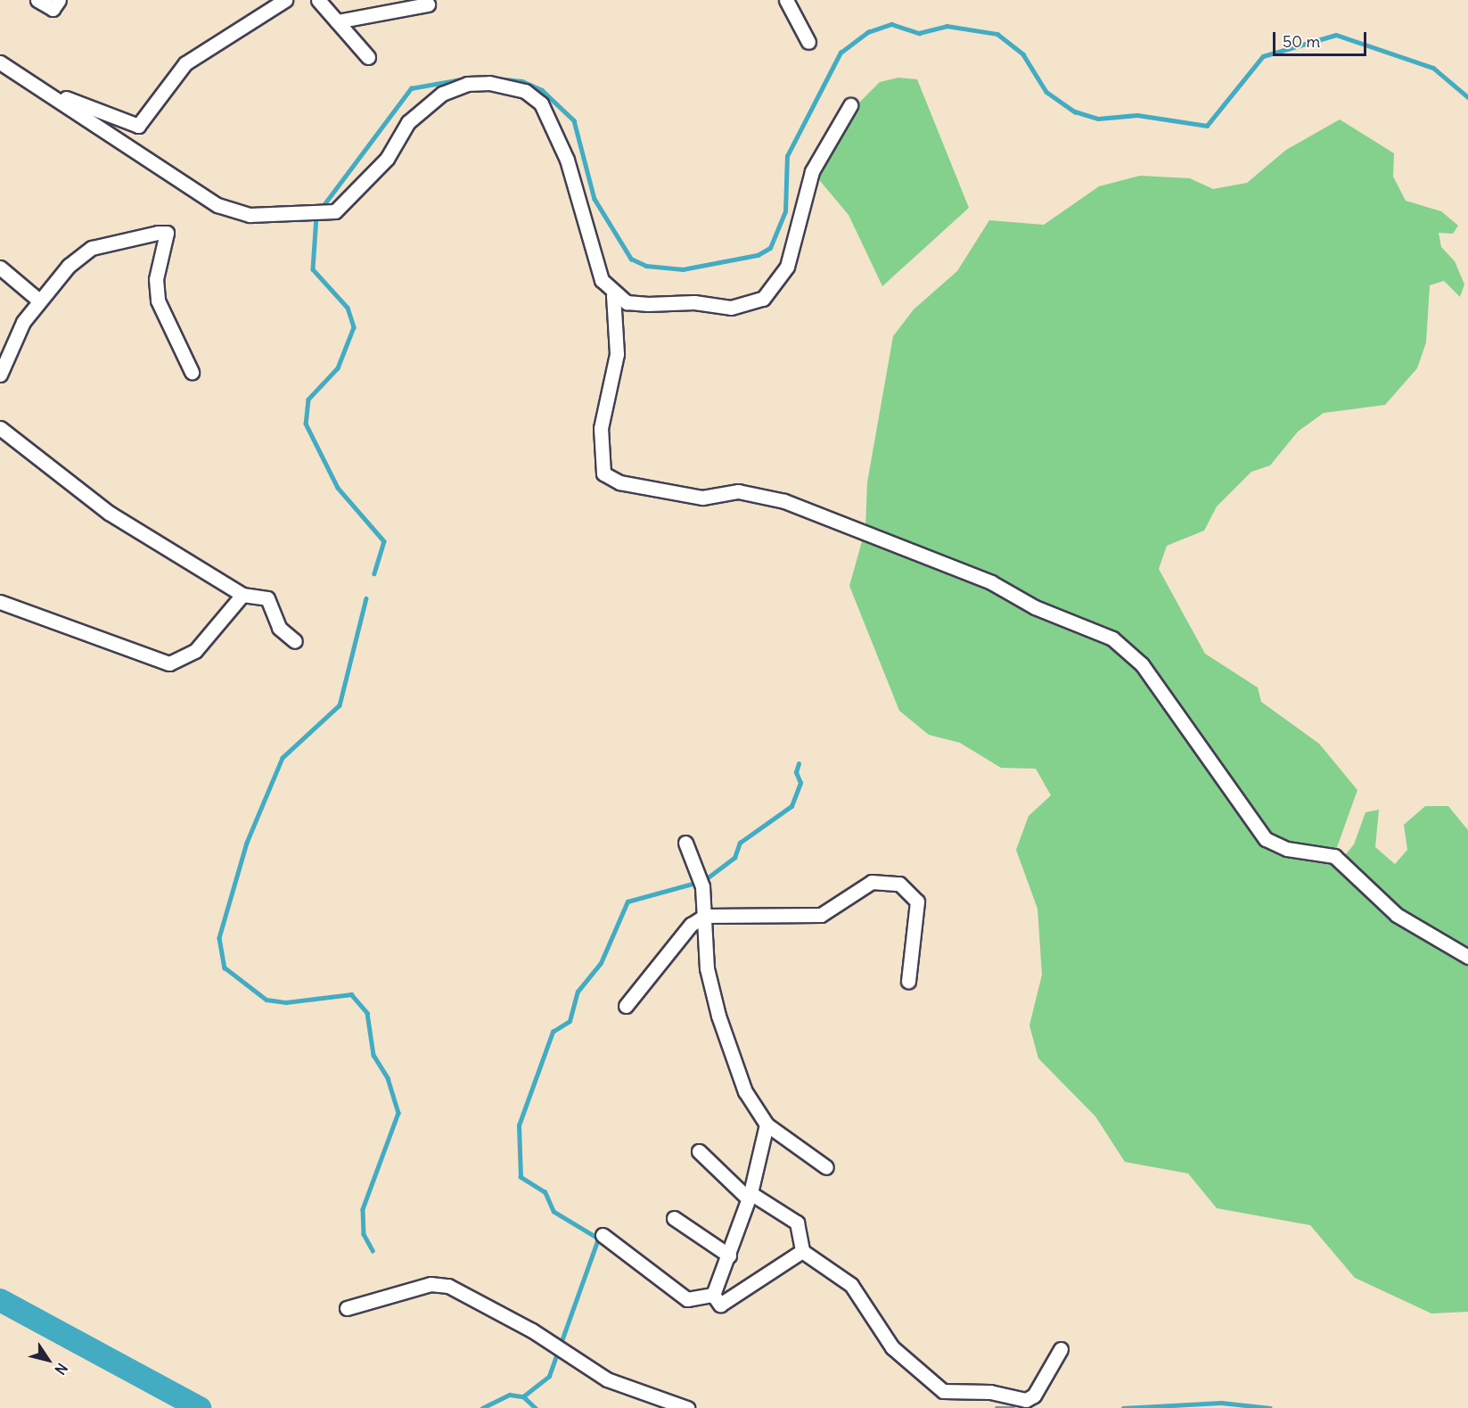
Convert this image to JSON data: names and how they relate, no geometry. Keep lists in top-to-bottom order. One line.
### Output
{"scale_bar":"50 m","north":"bottom right"}
